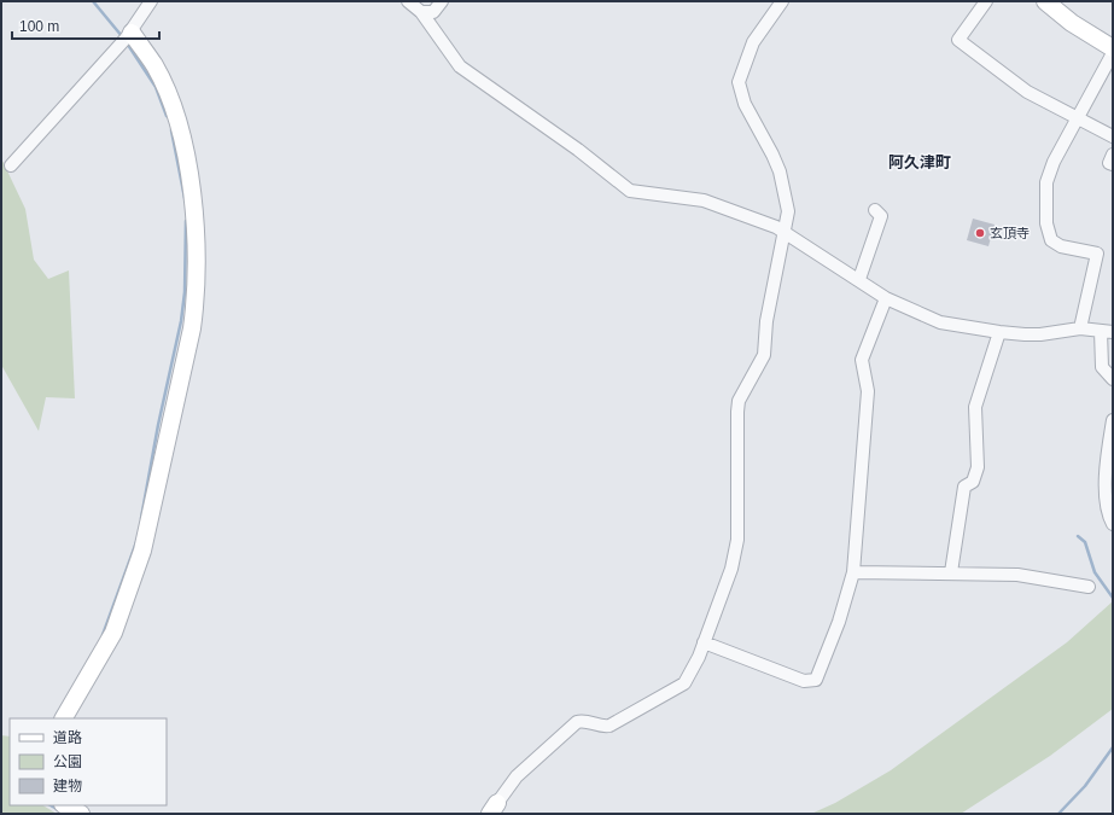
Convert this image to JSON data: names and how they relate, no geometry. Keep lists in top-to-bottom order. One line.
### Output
{"districts":["阿久津町"],"places":["玄頂寺"],"legend":["道路","公園","建物"],"scale_bar":"100 m"}
